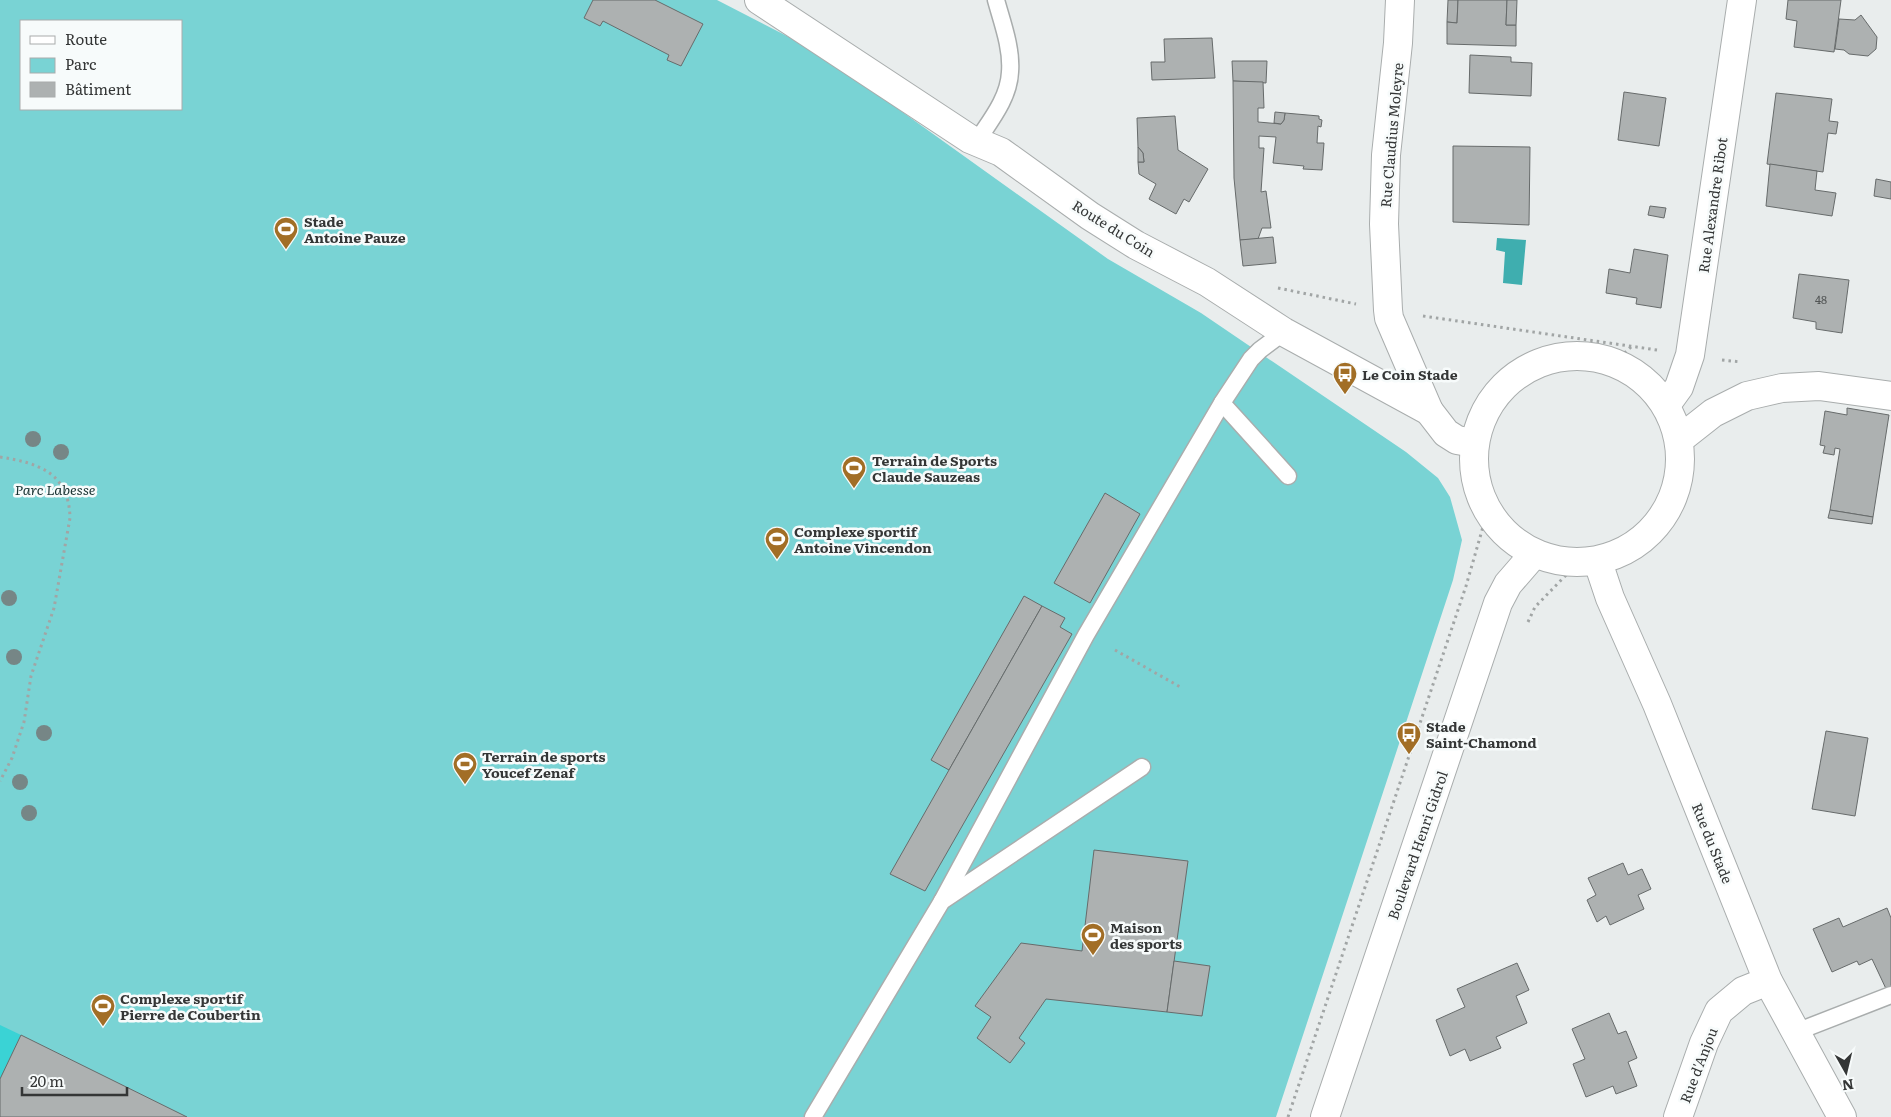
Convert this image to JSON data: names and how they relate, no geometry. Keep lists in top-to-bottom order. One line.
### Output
{"streets":{"street":["Rue Claudius Moleyre","Rue Alexandre Ribot","Route du Coin","Rue du Stade","Boulevard Henri Gidrol","Rue d'Anjou"]},"crossings":[["Rue Claudius Moleyre","Route du Coin"],["Rue du Stade","Rue d'Anjou"]],"parks":["Parc Labesse"],"places":{"sports":["Stade Antoine Pauze","Terrain de Sports Claude Sauzeas","Complexe sportif Antoine Vincendon","Terrain de sports Youcef Zenaf","Maison des sports","Complexe sportif Pierre de Coubertin"],"bus stop":["Le Coin Stade","Stade Saint-Chamond"]},"house_numbers":["48"],"legend":["Route","Parc","Bâtiment"],"scale_bar":"20 m","north":"bottom"}
